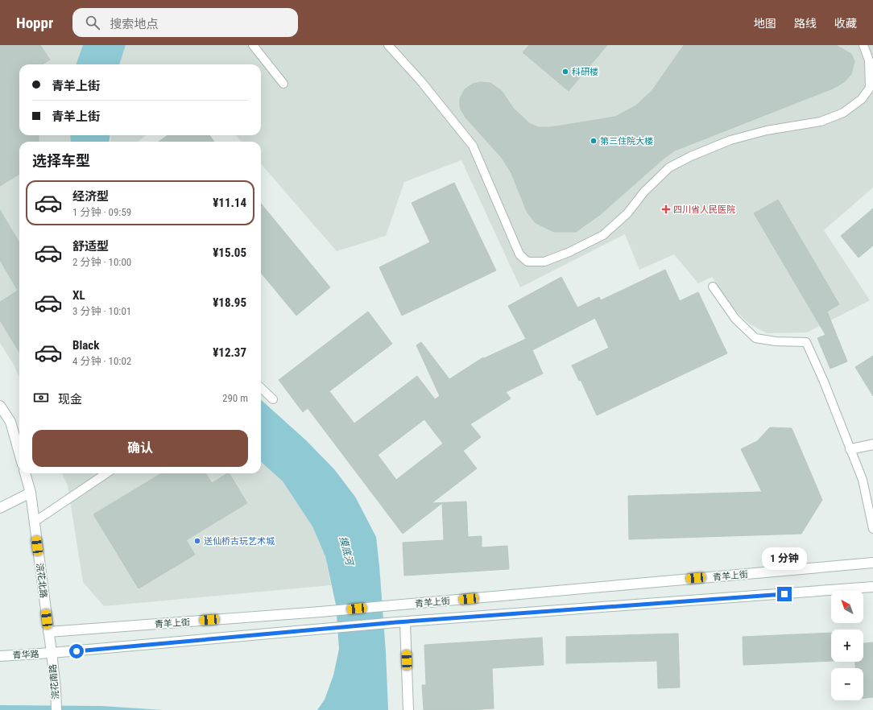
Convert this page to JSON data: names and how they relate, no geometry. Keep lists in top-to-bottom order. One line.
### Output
{"streets":{"main road":["青羊上街","浣花北路","青华路","浣花南路"]},"crossings":[["青羊上街","浣花北路"],["青羊上街","青华路"],["青羊上街","浣花南路"],["浣花北路","青华路"],["浣花北路","浣花南路"],["青华路","浣花南路"]],"water":["摸底河"],"places":{"other":["科研楼","第三住院大楼","送仙桥古玩艺术城"],"health":["四川省人民医院"]},"north":"top left","page":{"header":"Hoppr","search":"搜索地点","nav":["地图","路线","收藏"],"banner":["青羊上街","青羊上街"],"heading":"选择车型","list":[{"name":"经济型","note":"1 分钟 · 09:59","value":"¥11.14"},{"name":"舒适型","note":"2 分钟 · 10:00","value":"¥15.05"},{"name":"XL","note":"3 分钟 · 10:01","value":"¥18.95"},{"name":"Black","note":"4 分钟 · 10:02","value":"¥12.37"}],"pay":["现金","290 m"],"buttons":"确认","bubble":"1 分钟","map_buttons":["+","−"]}}
